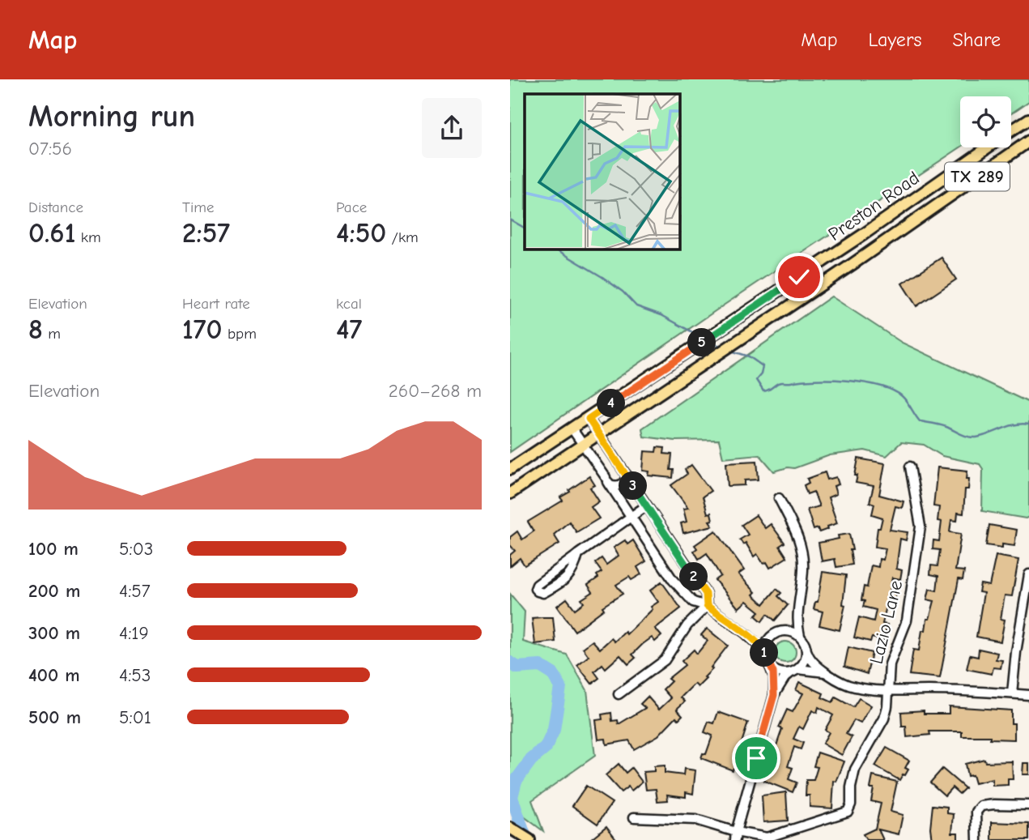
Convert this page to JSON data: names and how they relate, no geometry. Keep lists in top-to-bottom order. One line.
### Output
{"streets":{"main road":["TX 289","Preston Road"],"street":["Lazio Lane"]},"page":{"header":"Map","nav":["Map","Layers","Share"],"heading":["Morning run","07:56"],"stats":[["Distance","0.61 km"],["Time","2:57"],["Pace","4:50 /km"],["Elevation","8 m"],["Heart rate","170 bpm"],["kcal","47"]],"pins":["5","4","3","2","1"],"chart":["Elevation","260–268 m"],"list":[{"name":"100 m","note":"5:03"},{"name":"200 m","note":"4:57"},{"name":"300 m","note":"4:19"},{"name":"400 m","note":"4:53"},{"name":"500 m","note":"5:01"}]}}
